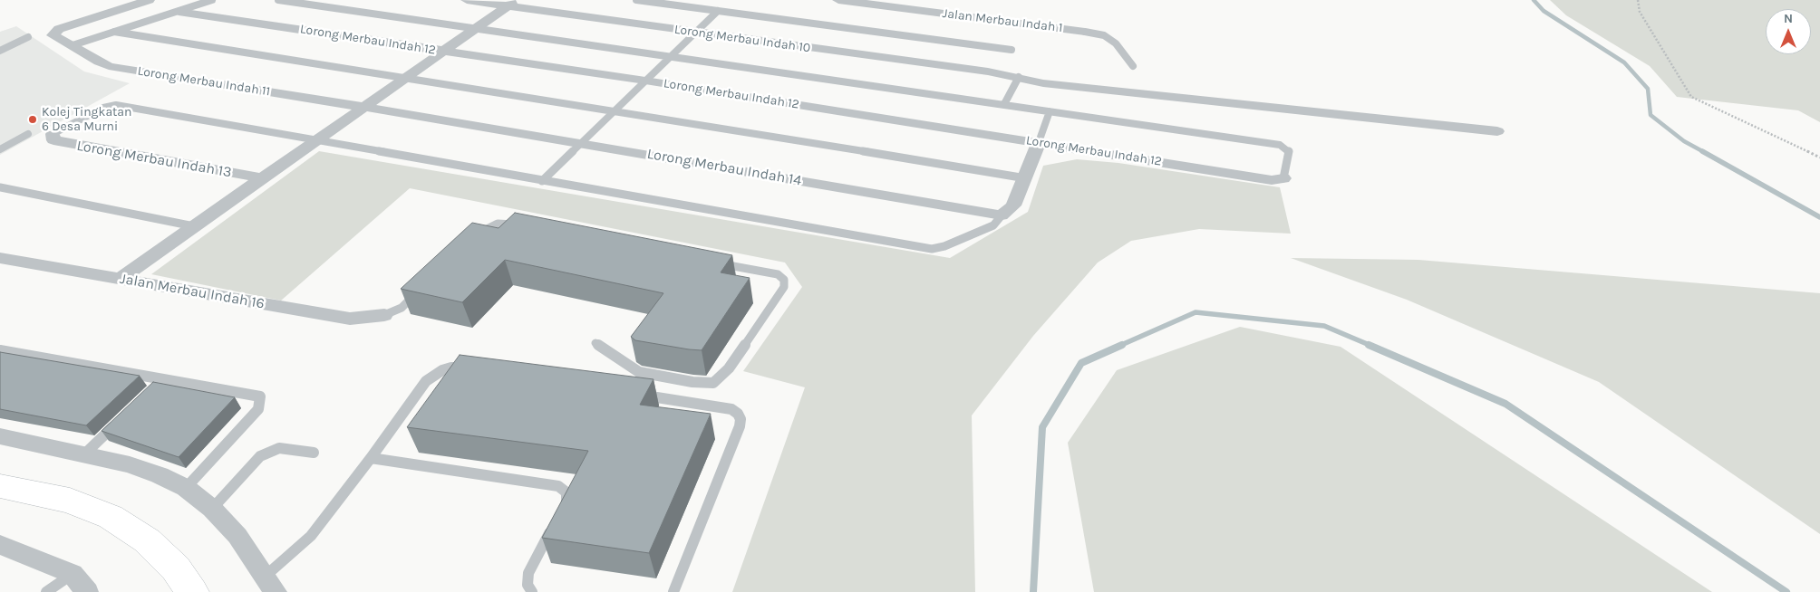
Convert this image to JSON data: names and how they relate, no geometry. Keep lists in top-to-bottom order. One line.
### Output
{"streets":{"street":["Jalan Merbau Indah 1","Lorong Merbau Indah 10","Lorong Merbau Indah 12","Lorong Merbau Indah 11","Lorong Merbau Indah 13","Lorong Merbau Indah 14","Jalan Merbau Indah 16"]},"crossings":[["Lorong Merbau Indah 11","Lorong Merbau Indah 14"]],"places":["Kolej Tingkatan 6 Desa Murni"],"north":"top"}
